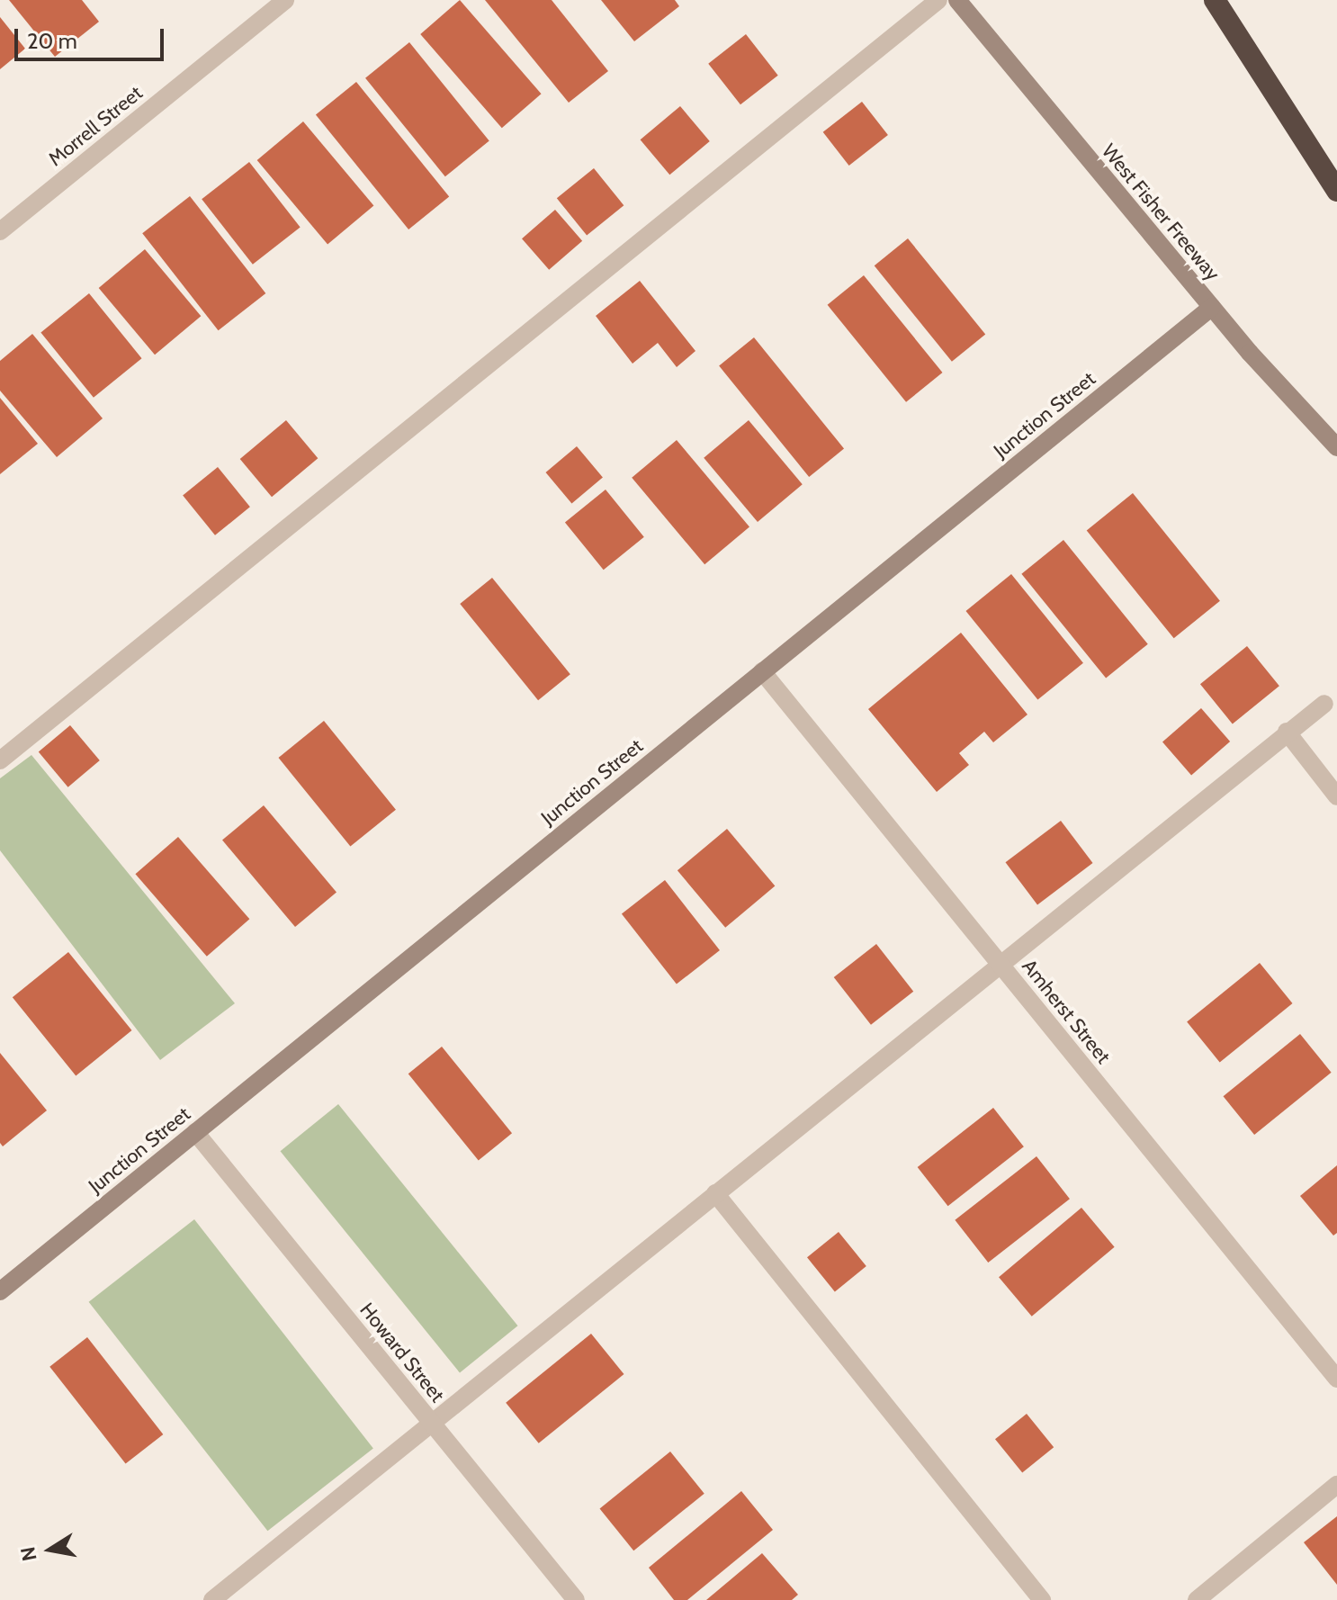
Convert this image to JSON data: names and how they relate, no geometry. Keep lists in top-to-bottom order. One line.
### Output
{"streets":{"street":["Morrell Street","West Fisher Freeway","Junction Street","Amherst Street","Howard Street"]},"crossings":[["West Fisher Freeway","Junction Street"],["Junction Street","Amherst Street"],["Junction Street","Howard Street"]],"scale_bar":"20 m","north":"left"}
